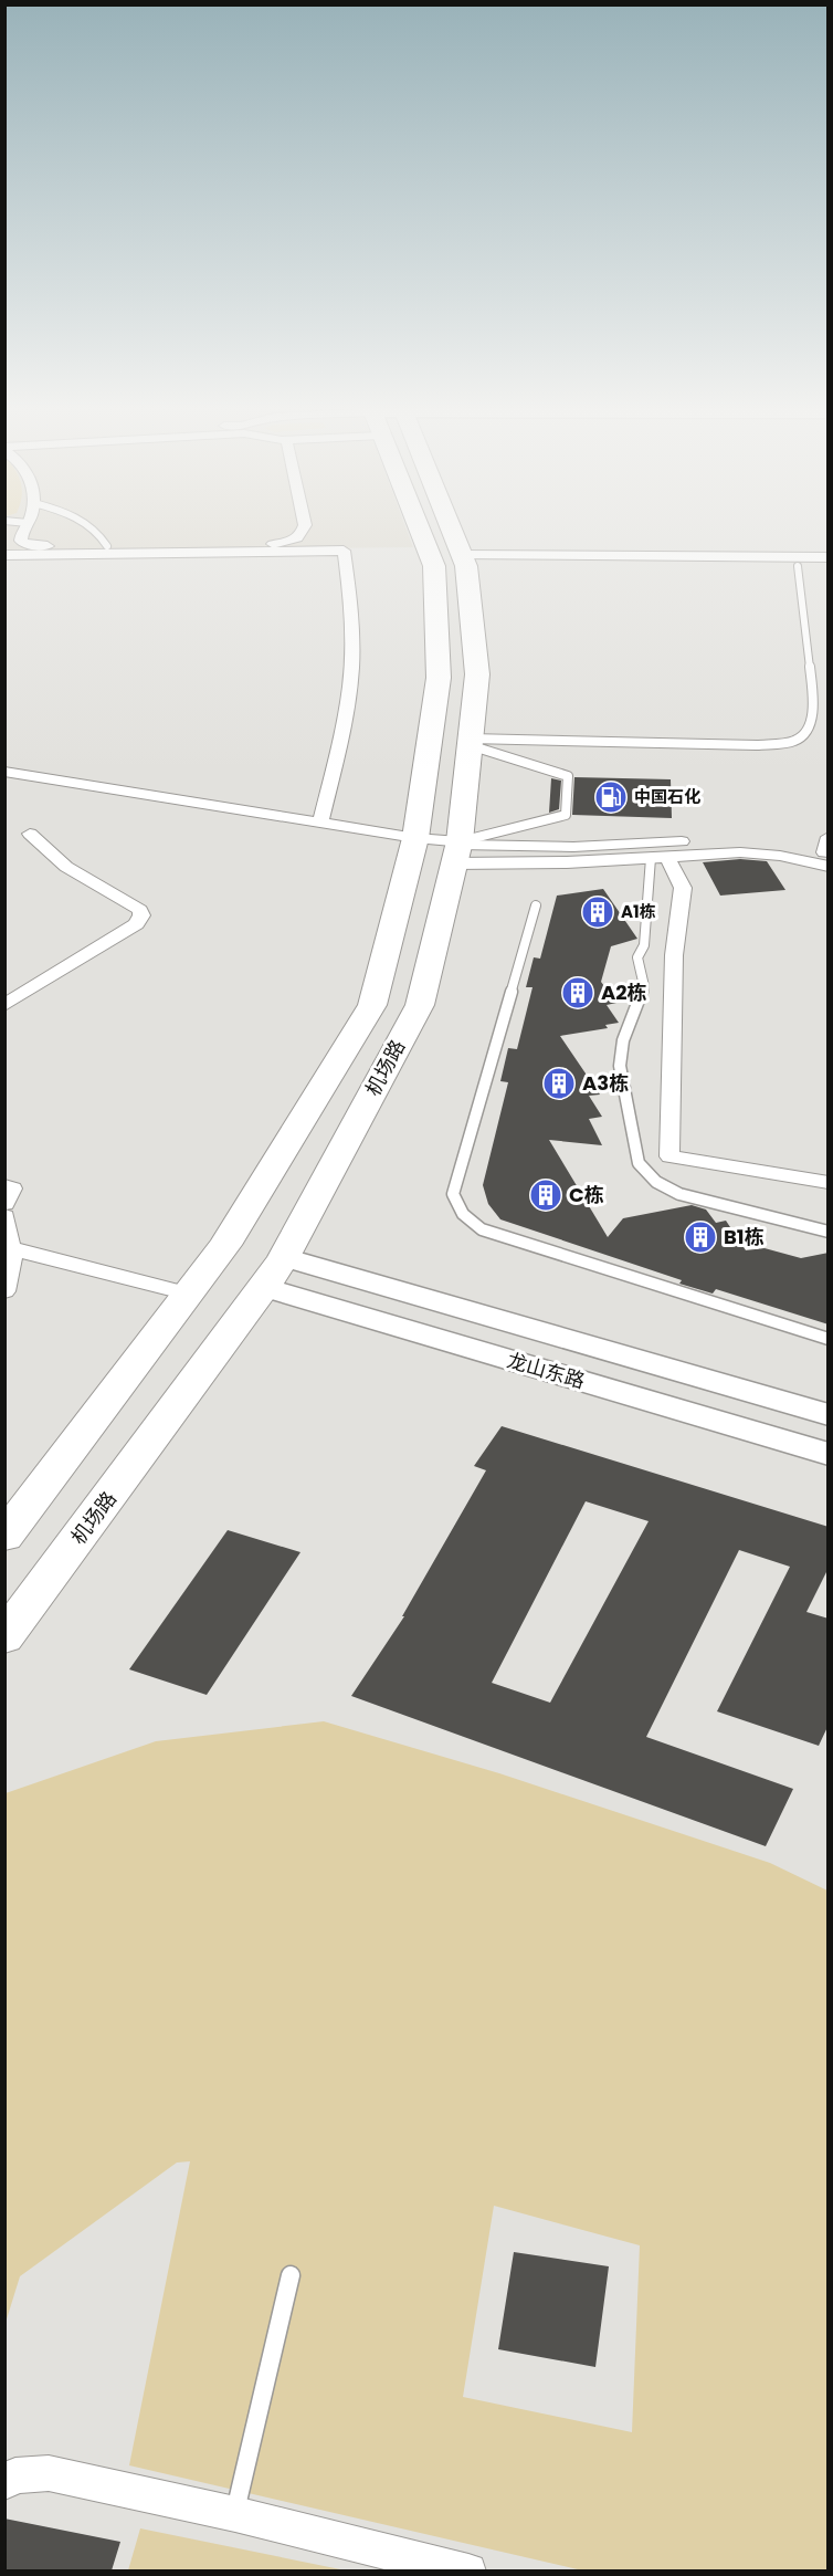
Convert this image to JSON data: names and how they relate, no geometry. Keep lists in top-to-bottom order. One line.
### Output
{"streets":{"main road":["机场路","龙山东路"]},"crossings":[["机场路","龙山东路"]],"places":{"fuel station":["中国石化"],"building":["A1栋","A2栋","A3栋","C栋","B1栋"]}}
